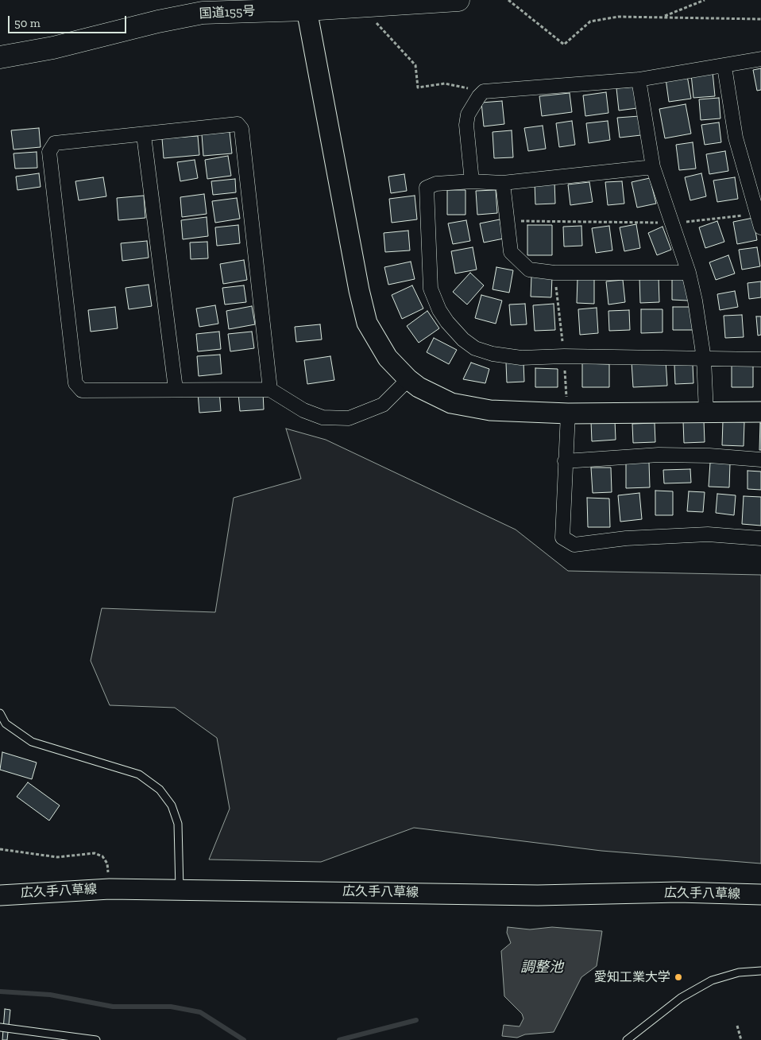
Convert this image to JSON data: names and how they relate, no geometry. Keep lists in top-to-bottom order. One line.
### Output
{"streets":{"highway":["国道155号"],"main road":["広久手八草線"]},"water":["調整池"],"places":["愛知工業大学"],"scale_bar":"50 m"}
